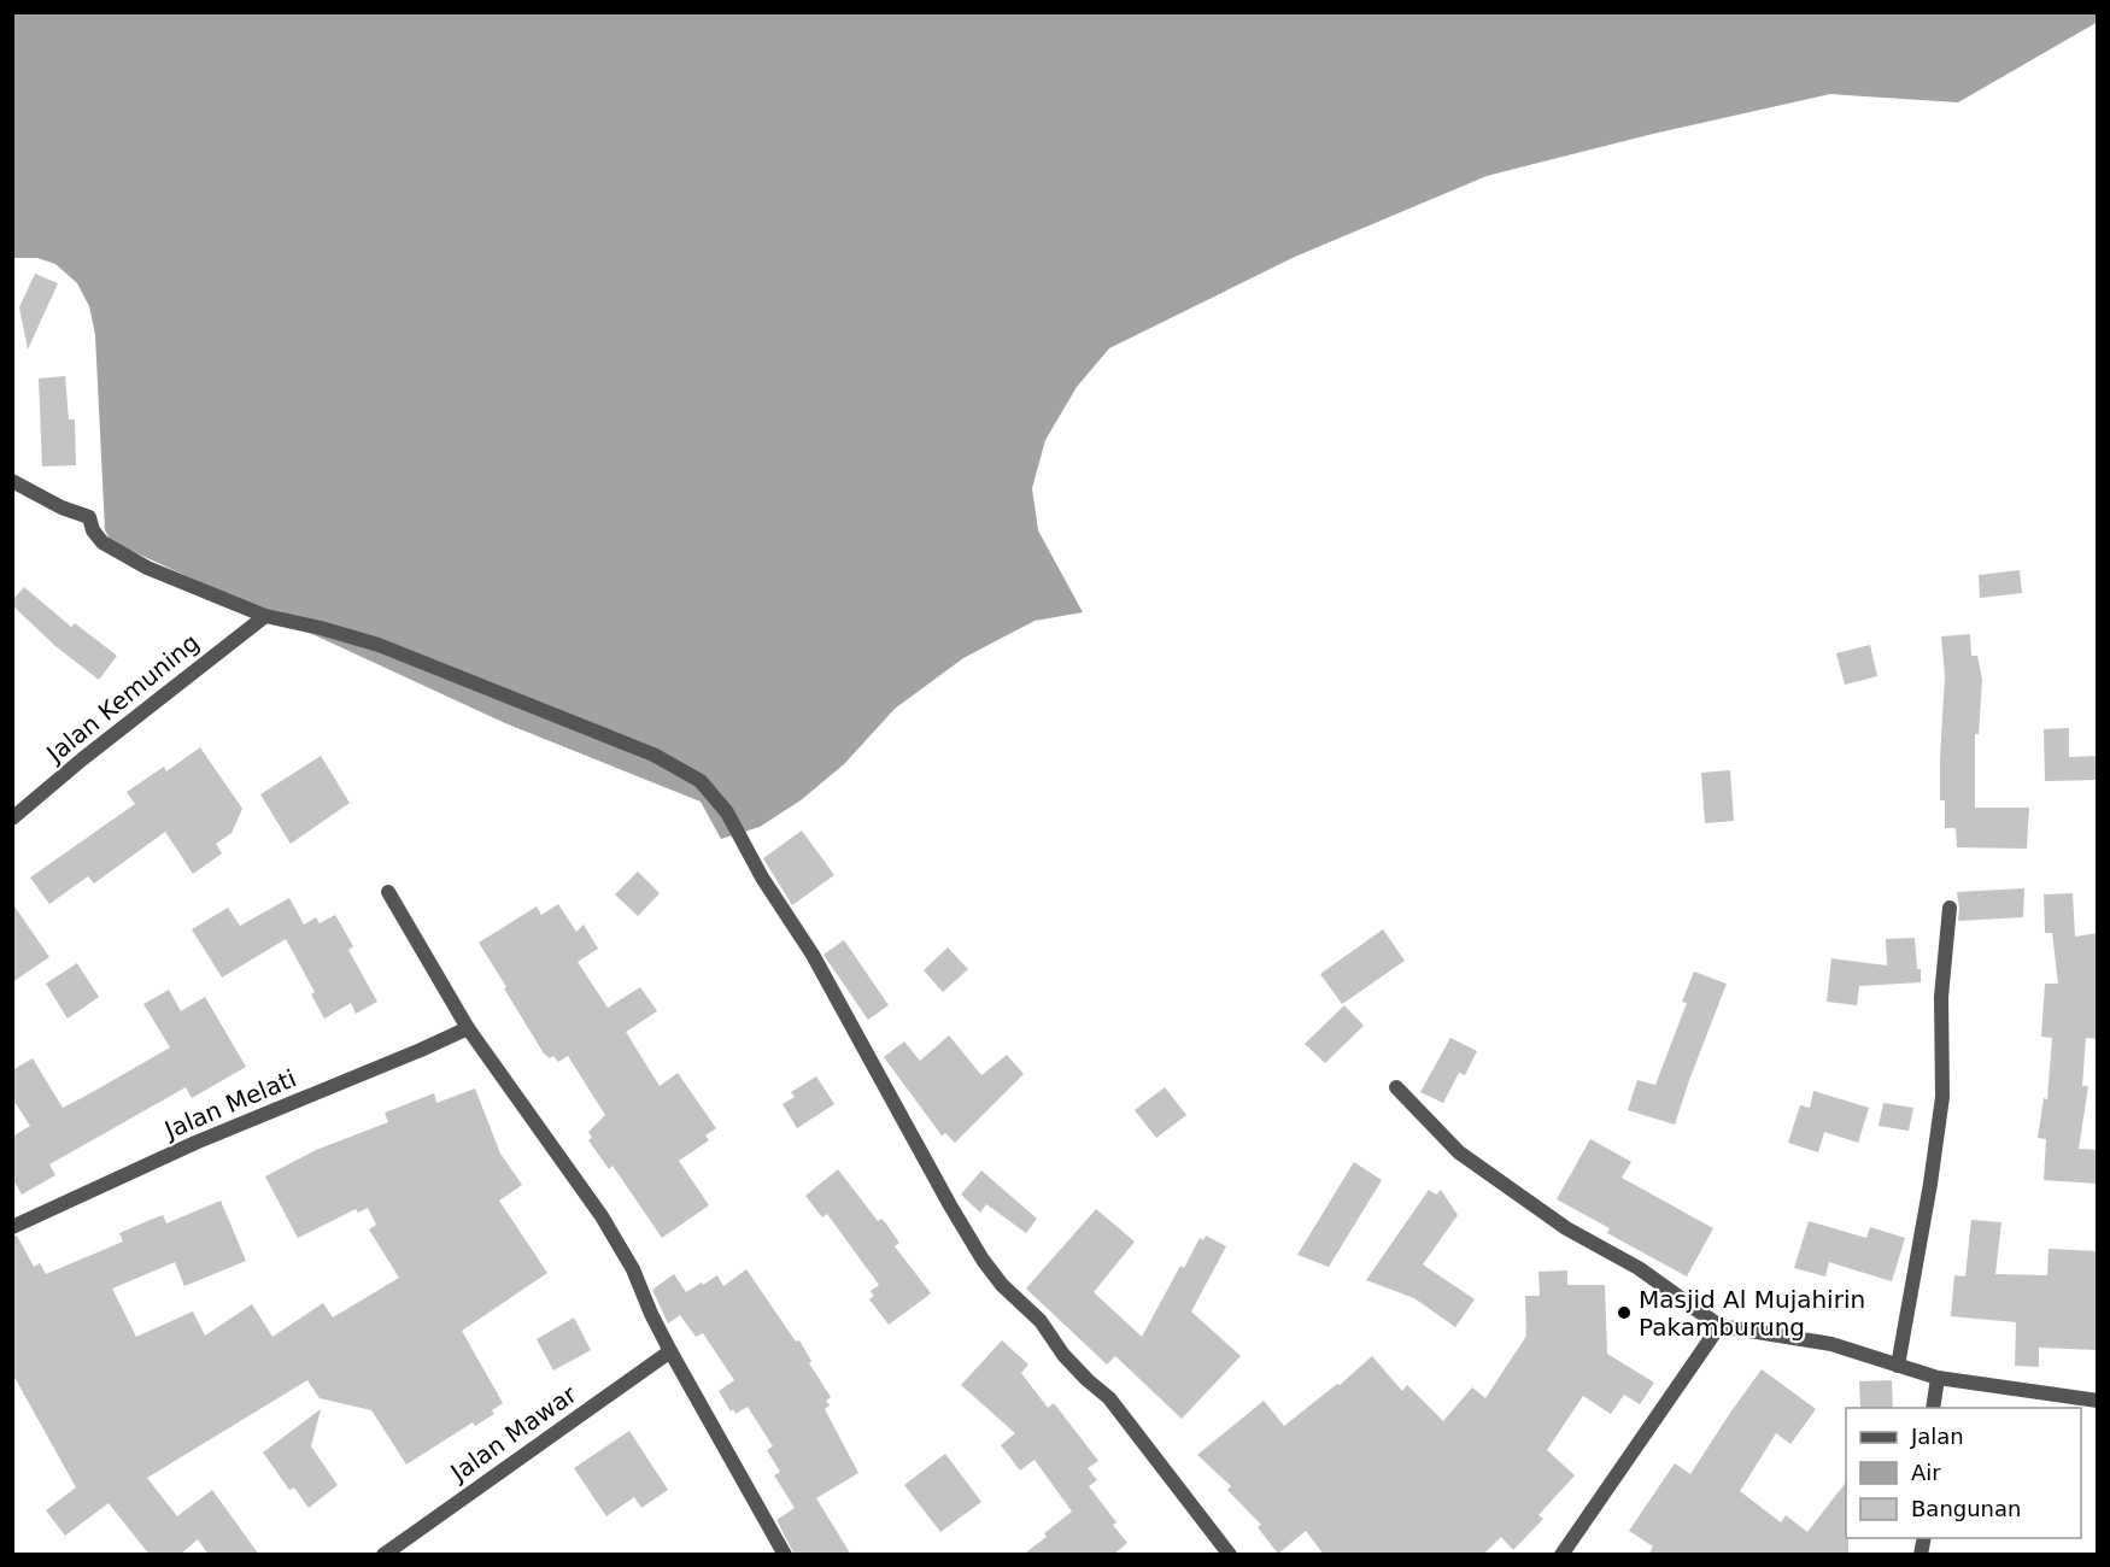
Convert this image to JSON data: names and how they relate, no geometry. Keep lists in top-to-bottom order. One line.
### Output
{"streets":{"street":["Jalan Kemuning","Jalan Melati","Jalan Mawar"]},"places":["Masjid Al Mujahirin Pakamburung"],"legend":["Jalan","Air","Bangunan"]}
